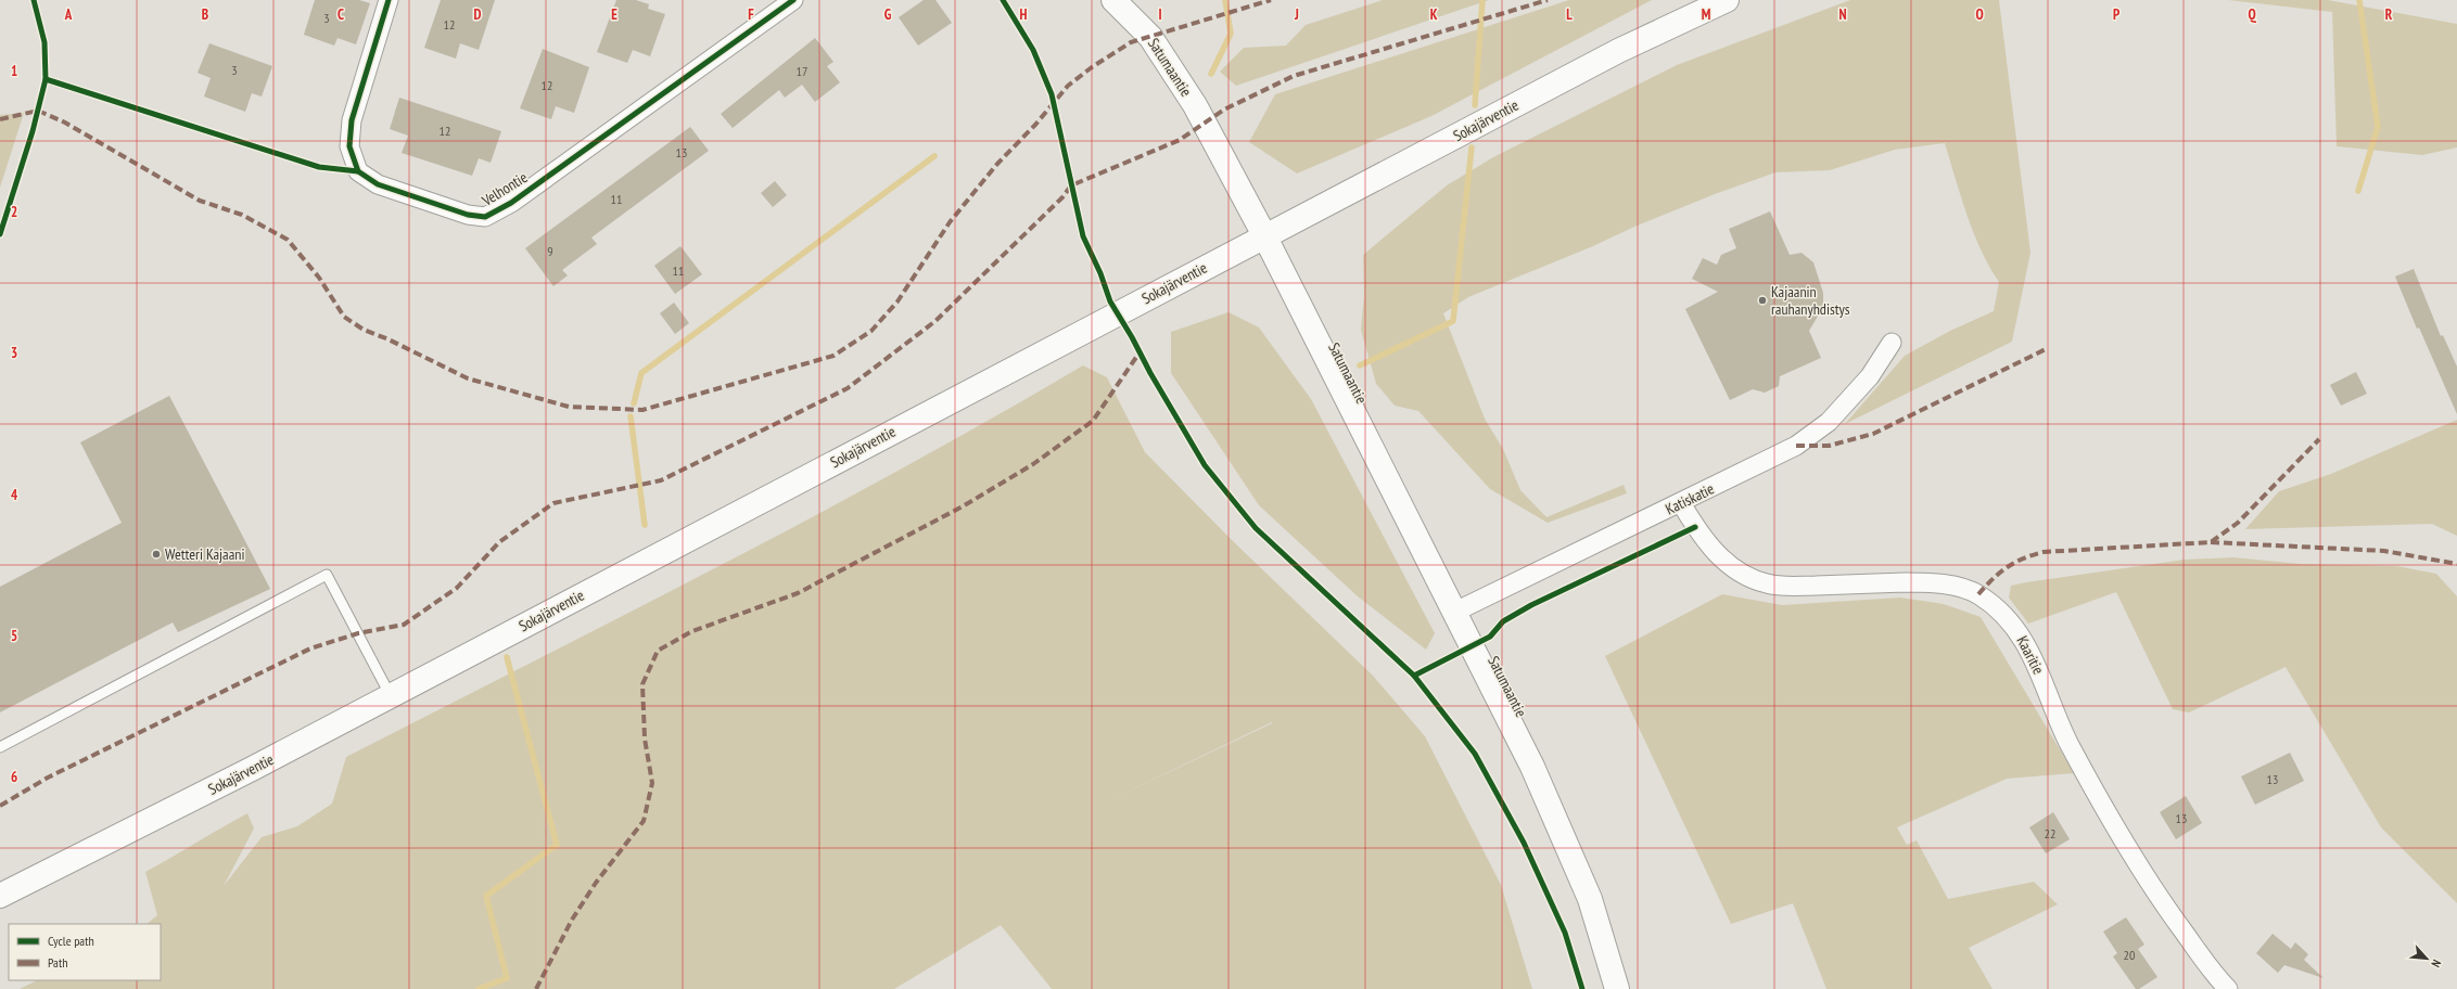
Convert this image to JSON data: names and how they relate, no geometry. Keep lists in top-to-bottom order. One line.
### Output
{"streets":{"street":["Satumaantie","Sokajärventie","Velhontie","Katiskatie","Kaaritie"]},"crossings":[["Satumaantie","Sokajärventie"],["Satumaantie","Katiskatie"],["Katiskatie","Kaaritie"]],"places":["Kajaanin rauhanyhdistys","Wetteri Kajaani"],"house_numbers":["3","12","3","17","12","12","13","11","9","11","13","13","22","20"],"legend":["Cycle path","Path"],"north":"bottom right","grid":{"columns":["A","B","C","D","E","F","G","H","I","J","K","L","M","N","O","P","Q","R"],"rows":["1","2","3","4","5","6"]}}
